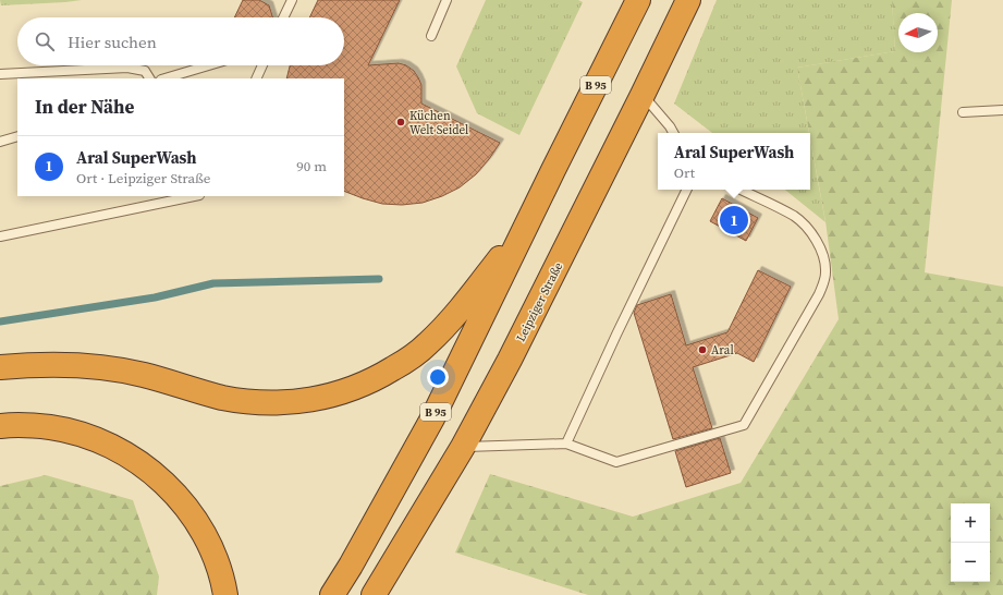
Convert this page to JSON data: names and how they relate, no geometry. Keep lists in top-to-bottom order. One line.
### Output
{"streets":{"highway":["B 95","Leipziger Straße"]},"places":["Küchen Welt Seidel","Aral"],"north":"left","page":{"search":"Hier suchen","heading":"In der Nähe","popup":["Aral SuperWash","Ort"],"list":[{"mark":"1","name":"Aral SuperWash","note":"Ort · Leipziger Straße","value":"90 m"}],"pins":"1","map_buttons":["+","−"]}}
